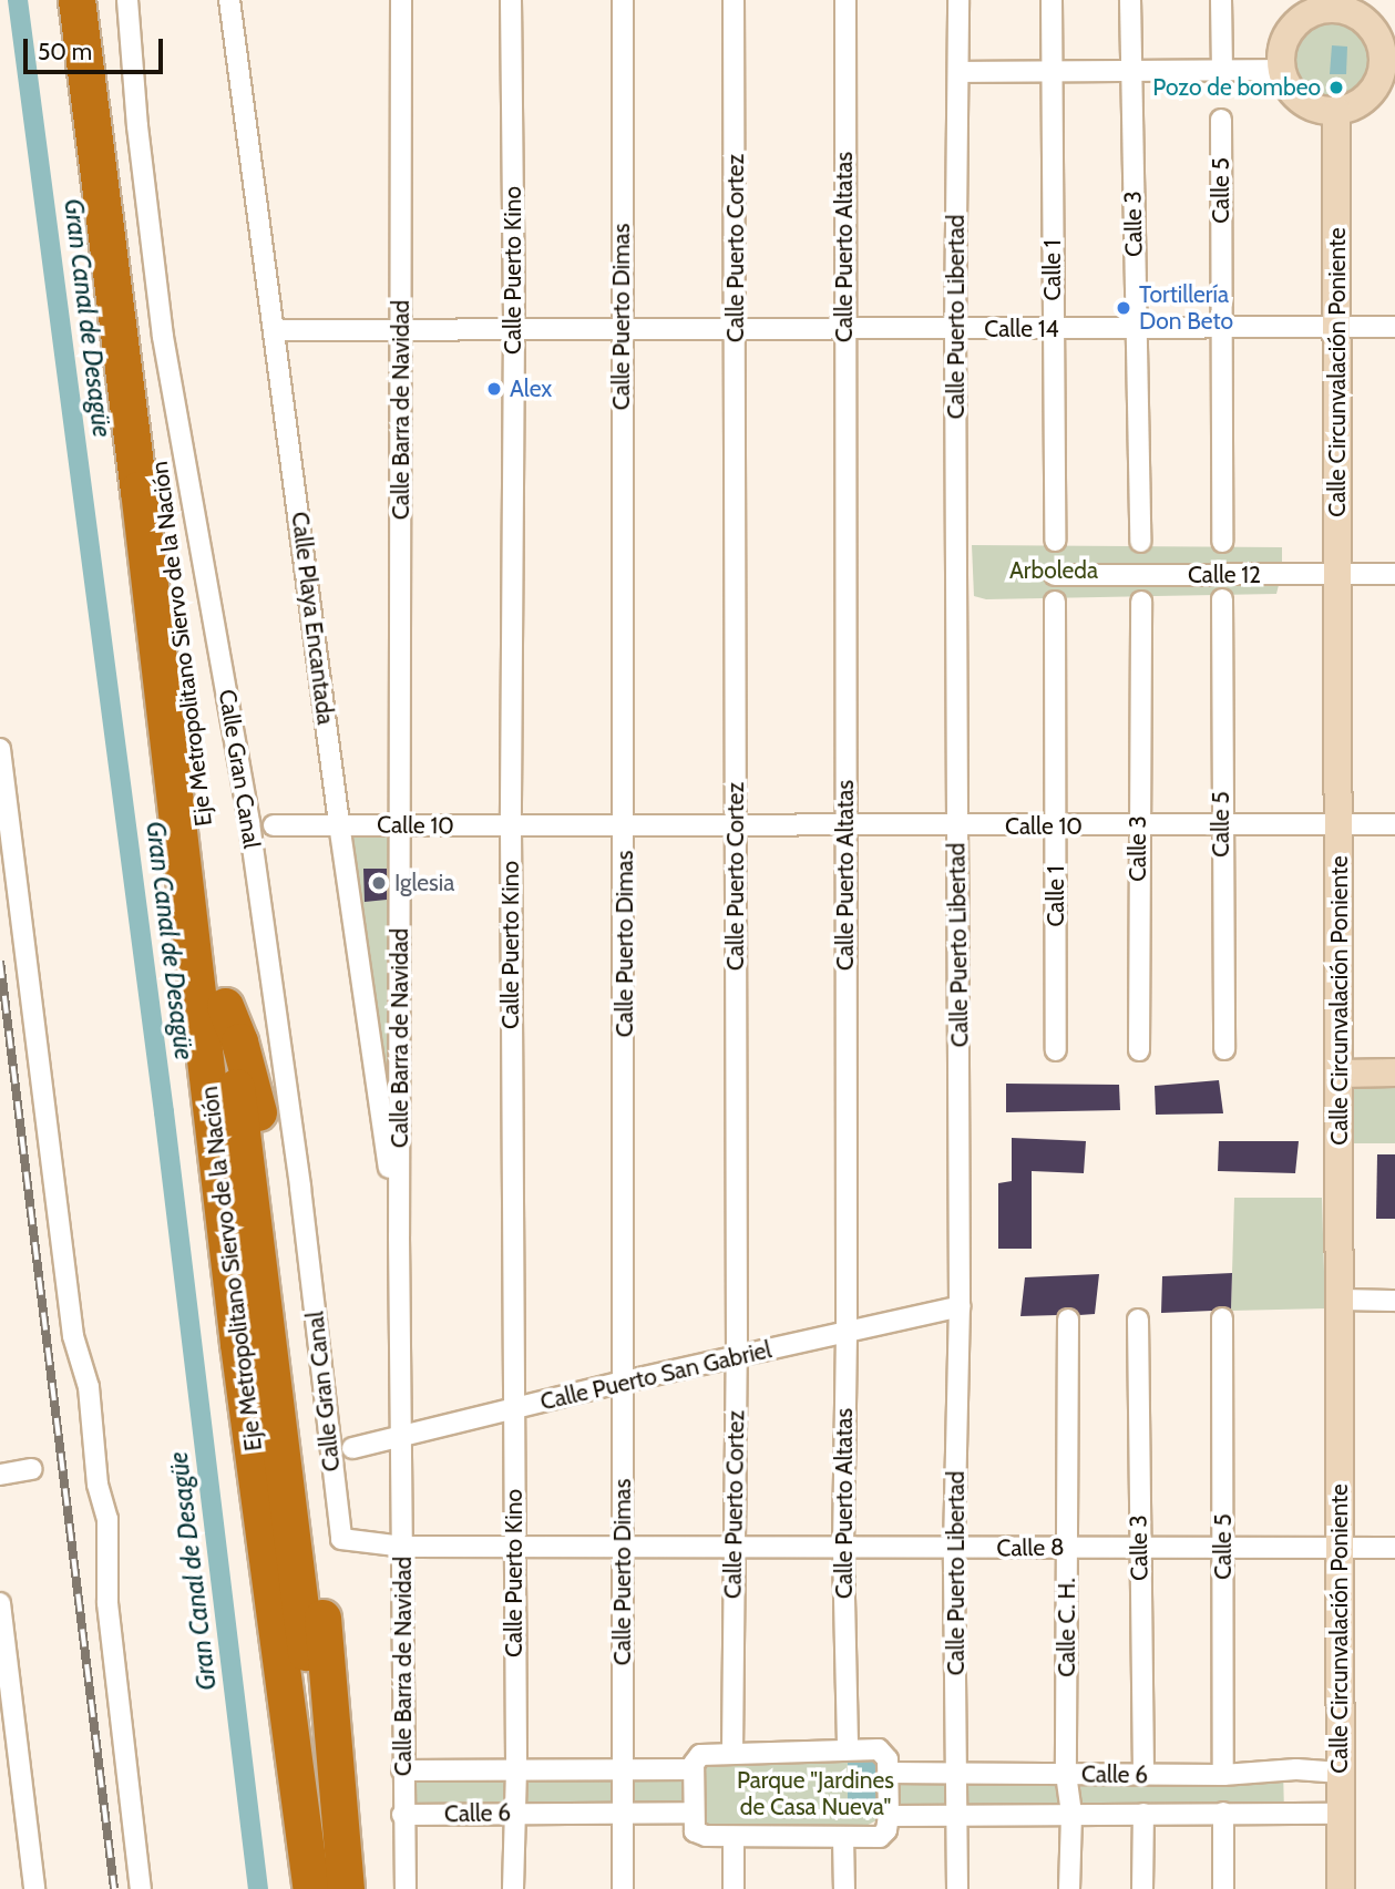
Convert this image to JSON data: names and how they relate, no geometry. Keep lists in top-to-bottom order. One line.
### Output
{"streets":{"highway":["Eje Metropolitano Siervo de la Nación"],"street":["Calle 5","Calle 3","Calle Puerto Altatas","Calle Puerto Cortez","Calle Puerto Kino","Calle 1","Calle Puerto Dimas","Calle Puerto Libertad","Calle 14","Calle Circunvalación Poniente","Calle Barra de Navidad","Calle 12","Calle Playa Encantada","Calle Gran Canal","Calle 10","Calle Puerto San Gabriel","Calle 8","Calle C. H.","Calle 6"]},"crossings":[["Calle 5","Calle 14"],["Calle 5","Calle 10"],["Calle 5","Calle 8"],["Calle 5","Calle 6"],["Calle 3","Calle 14"],["Calle 3","Calle 10"],["Calle 3","Calle 8"],["Calle 3","Calle 6"],["Calle Puerto Altatas","Calle 14"],["Calle Puerto Altatas","Calle 10"],["Calle Puerto Altatas","Calle Puerto San Gabriel"],["Calle Puerto Altatas","Calle 8"],["Calle Puerto Altatas","Calle 6"],["Calle Puerto Cortez","Calle 14"],["Calle Puerto Cortez","Calle 10"],["Calle Puerto Cortez","Calle Puerto San Gabriel"],["Calle Puerto Cortez","Calle 8"],["Calle Puerto Cortez","Calle 6"],["Calle Puerto Kino","Calle 14"],["Calle Puerto Kino","Calle 10"],["Calle Puerto Kino","Calle Puerto San Gabriel"],["Calle Puerto Kino","Calle 8"],["Calle Puerto Kino","Calle 6"],["Calle 1","Calle 14"],["Calle 1","Calle 10"],["Calle Puerto Dimas","Calle 14"],["Calle Puerto Dimas","Calle 10"],["Calle Puerto Dimas","Calle Puerto San Gabriel"],["Calle Puerto Dimas","Calle 8"],["Calle Puerto Dimas","Calle 6"],["Calle Puerto Libertad","Calle 14"],["Calle Puerto Libertad","Calle 10"],["Calle Puerto Libertad","Calle Puerto San Gabriel"],["Calle Puerto Libertad","Calle 8"],["Calle Puerto Libertad","Calle 6"],["Calle 14","Calle Circunvalación Poniente"],["Calle 14","Calle Barra de Navidad"],["Calle 14","Calle Playa Encantada"],["Calle Circunvalación Poniente","Calle 12"],["Calle Circunvalación Poniente","Calle 10"],["Calle Circunvalación Poniente","Calle 8"],["Calle Circunvalación Poniente","Calle 6"],["Calle Barra de Navidad","Calle Playa Encantada"],["Calle Barra de Navidad","Calle 10"],["Calle Barra de Navidad","Calle Puerto San Gabriel"],["Calle Barra de Navidad","Calle 8"],["Calle Barra de Navidad","Calle 6"],["Calle Playa Encantada","Calle 10"],["Calle Gran Canal","Calle 8"],["Calle 8","Calle C. H."],["Calle C. H.","Calle 6"]],"water":["Gran Canal de Desagüe"],"parks":["Arboleda","Parque \"Jardines de Casa Nueva\""],"places":["Pozo de bombeo","Tortillería Don Beto","Alex","Iglesia"],"scale_bar":"50 m"}
